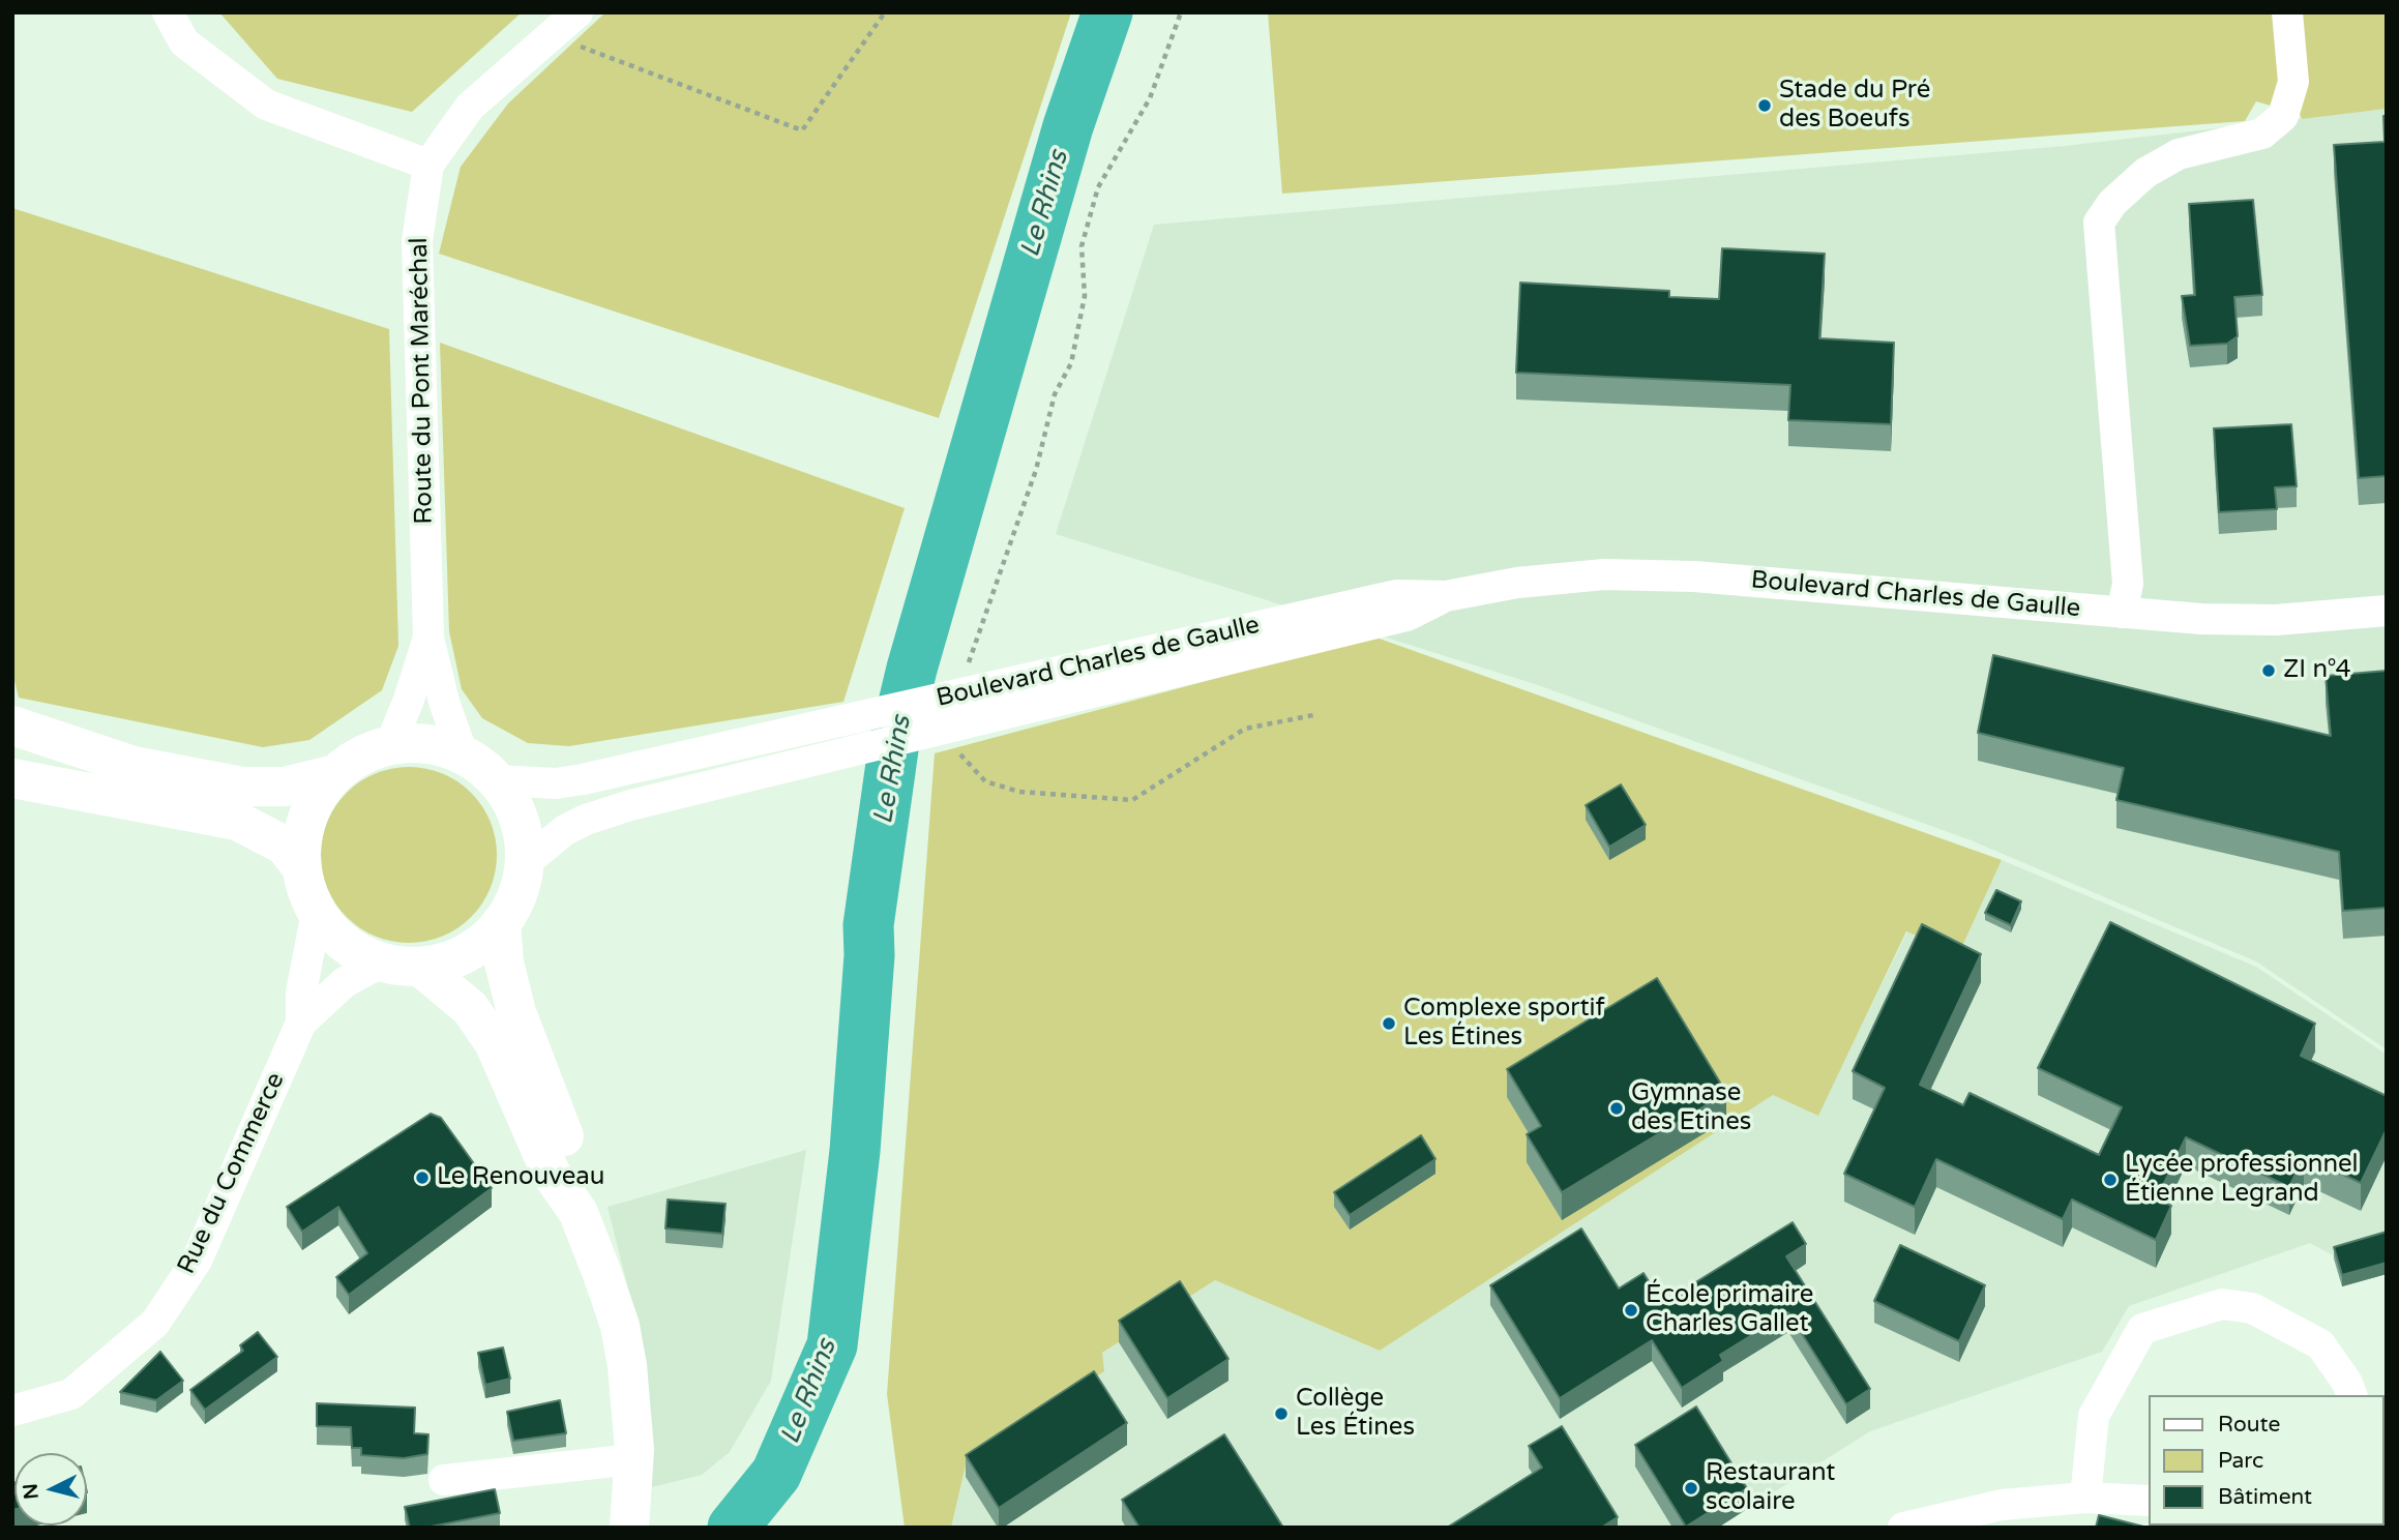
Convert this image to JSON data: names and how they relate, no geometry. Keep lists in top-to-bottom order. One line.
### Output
{"streets":{"street":["Route du Pont Maréchal","Boulevard Charles de Gaulle","Rue du Commerce"]},"crossings":[["Route du Pont Maréchal","Boulevard Charles de Gaulle"],["Route du Pont Maréchal","Rue du Commerce"],["Boulevard Charles de Gaulle","Rue du Commerce"]],"water":["Le Rhins"],"places":["Stade du Pré des Boeufs","ZI n°4","Complexe sportif Les Étines","Gymnase des Etines","Le Renouveau","Lycée professionnel Étienne Legrand","École primaire Charles Gallet","Collège Les Étines","Restaurant scolaire"],"legend":["Route","Parc","Bâtiment"],"north":"left"}
